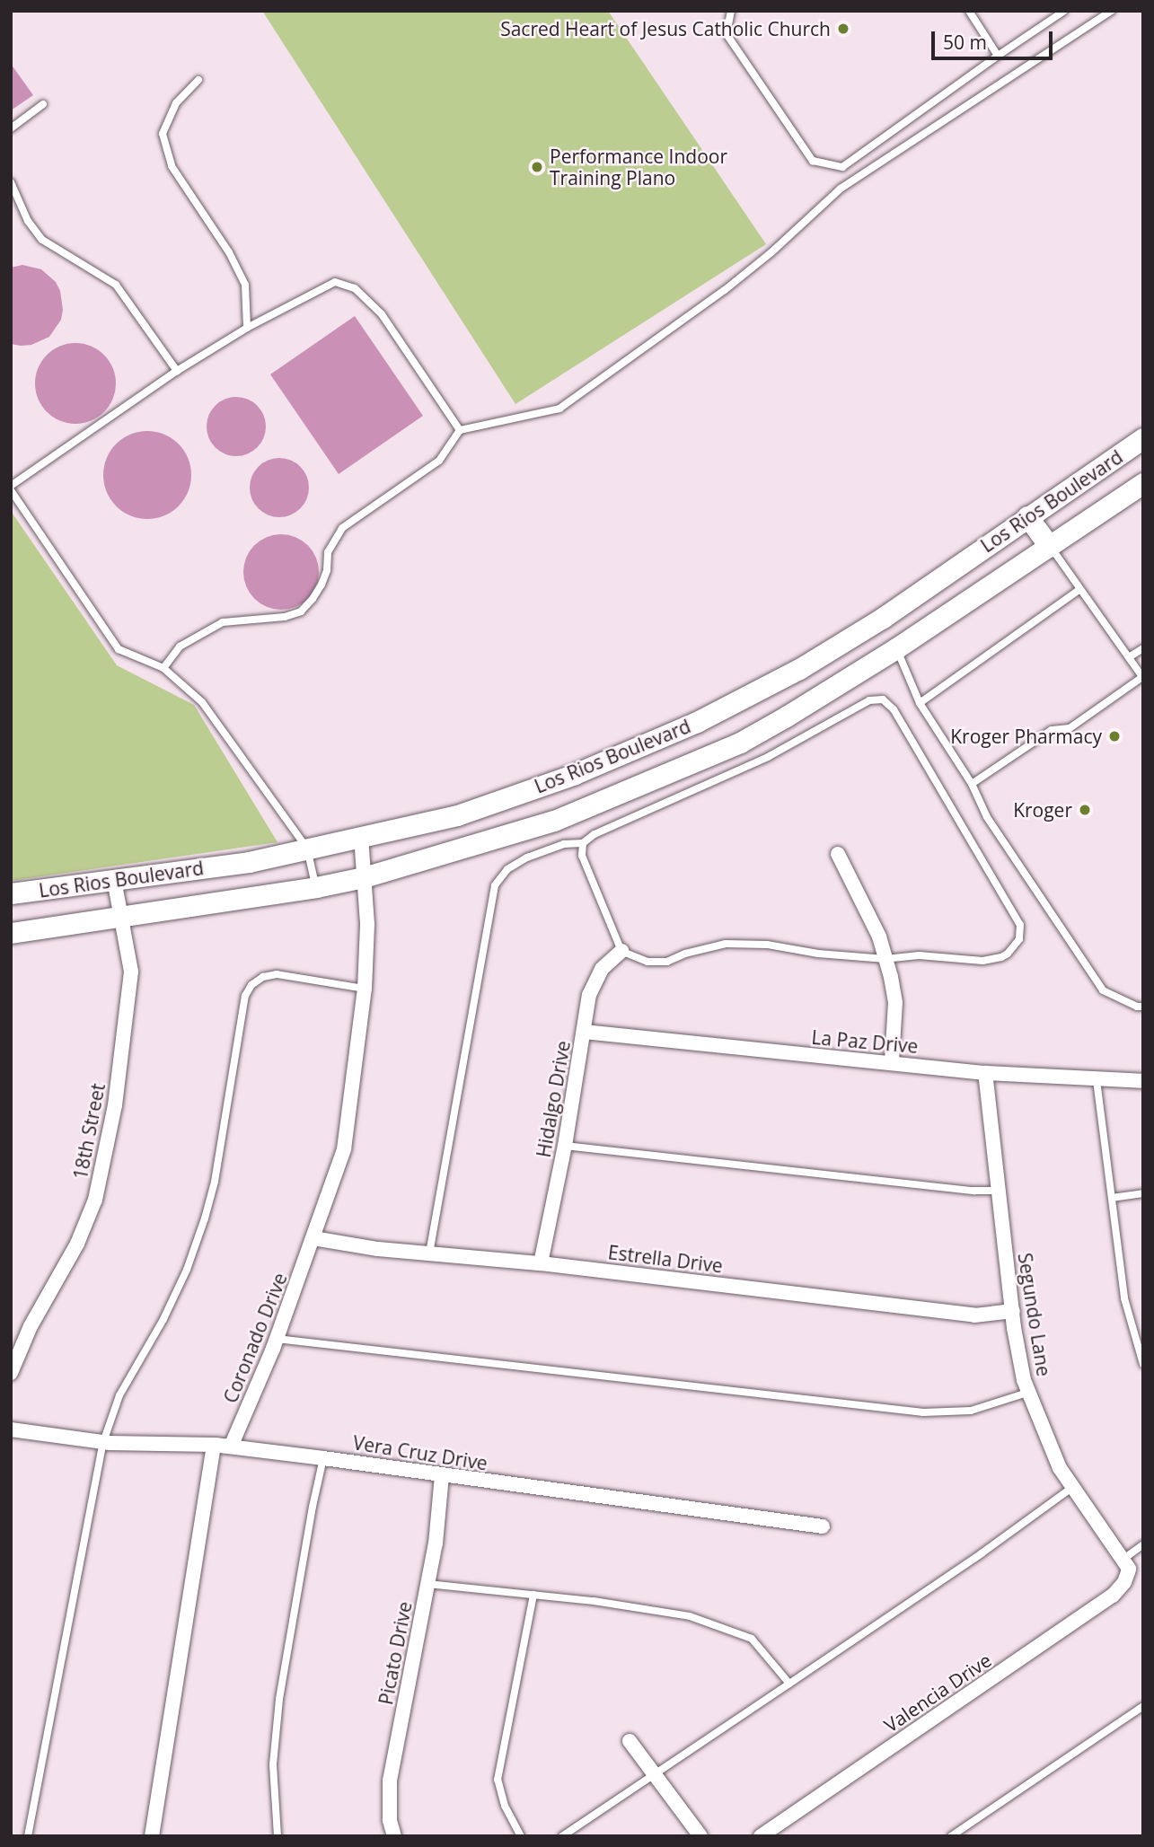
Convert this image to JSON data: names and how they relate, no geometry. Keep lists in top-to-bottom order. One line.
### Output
{"streets":{"main road":["Los Rios Boulevard"],"street":["La Paz Drive","Hidalgo Drive","18th Street","Estrella Drive","Segundo Lane","Coronado Drive","Vera Cruz Drive","Picato Drive","Valencia Drive"]},"crossings":[["Los Rios Boulevard","18th Street"],["Los Rios Boulevard","Coronado Drive"],["La Paz Drive","Hidalgo Drive"],["La Paz Drive","Segundo Lane"],["Hidalgo Drive","Estrella Drive"],["Estrella Drive","Segundo Lane"],["Estrella Drive","Coronado Drive"],["Segundo Lane","Valencia Drive"],["Coronado Drive","Vera Cruz Drive"],["Vera Cruz Drive","Picato Drive"]],"places":["Sacred Heart of Jesus Catholic Church","Performance Indoor Training Plano","Kroger Pharmacy","Kroger"],"scale_bar":"50 m"}
